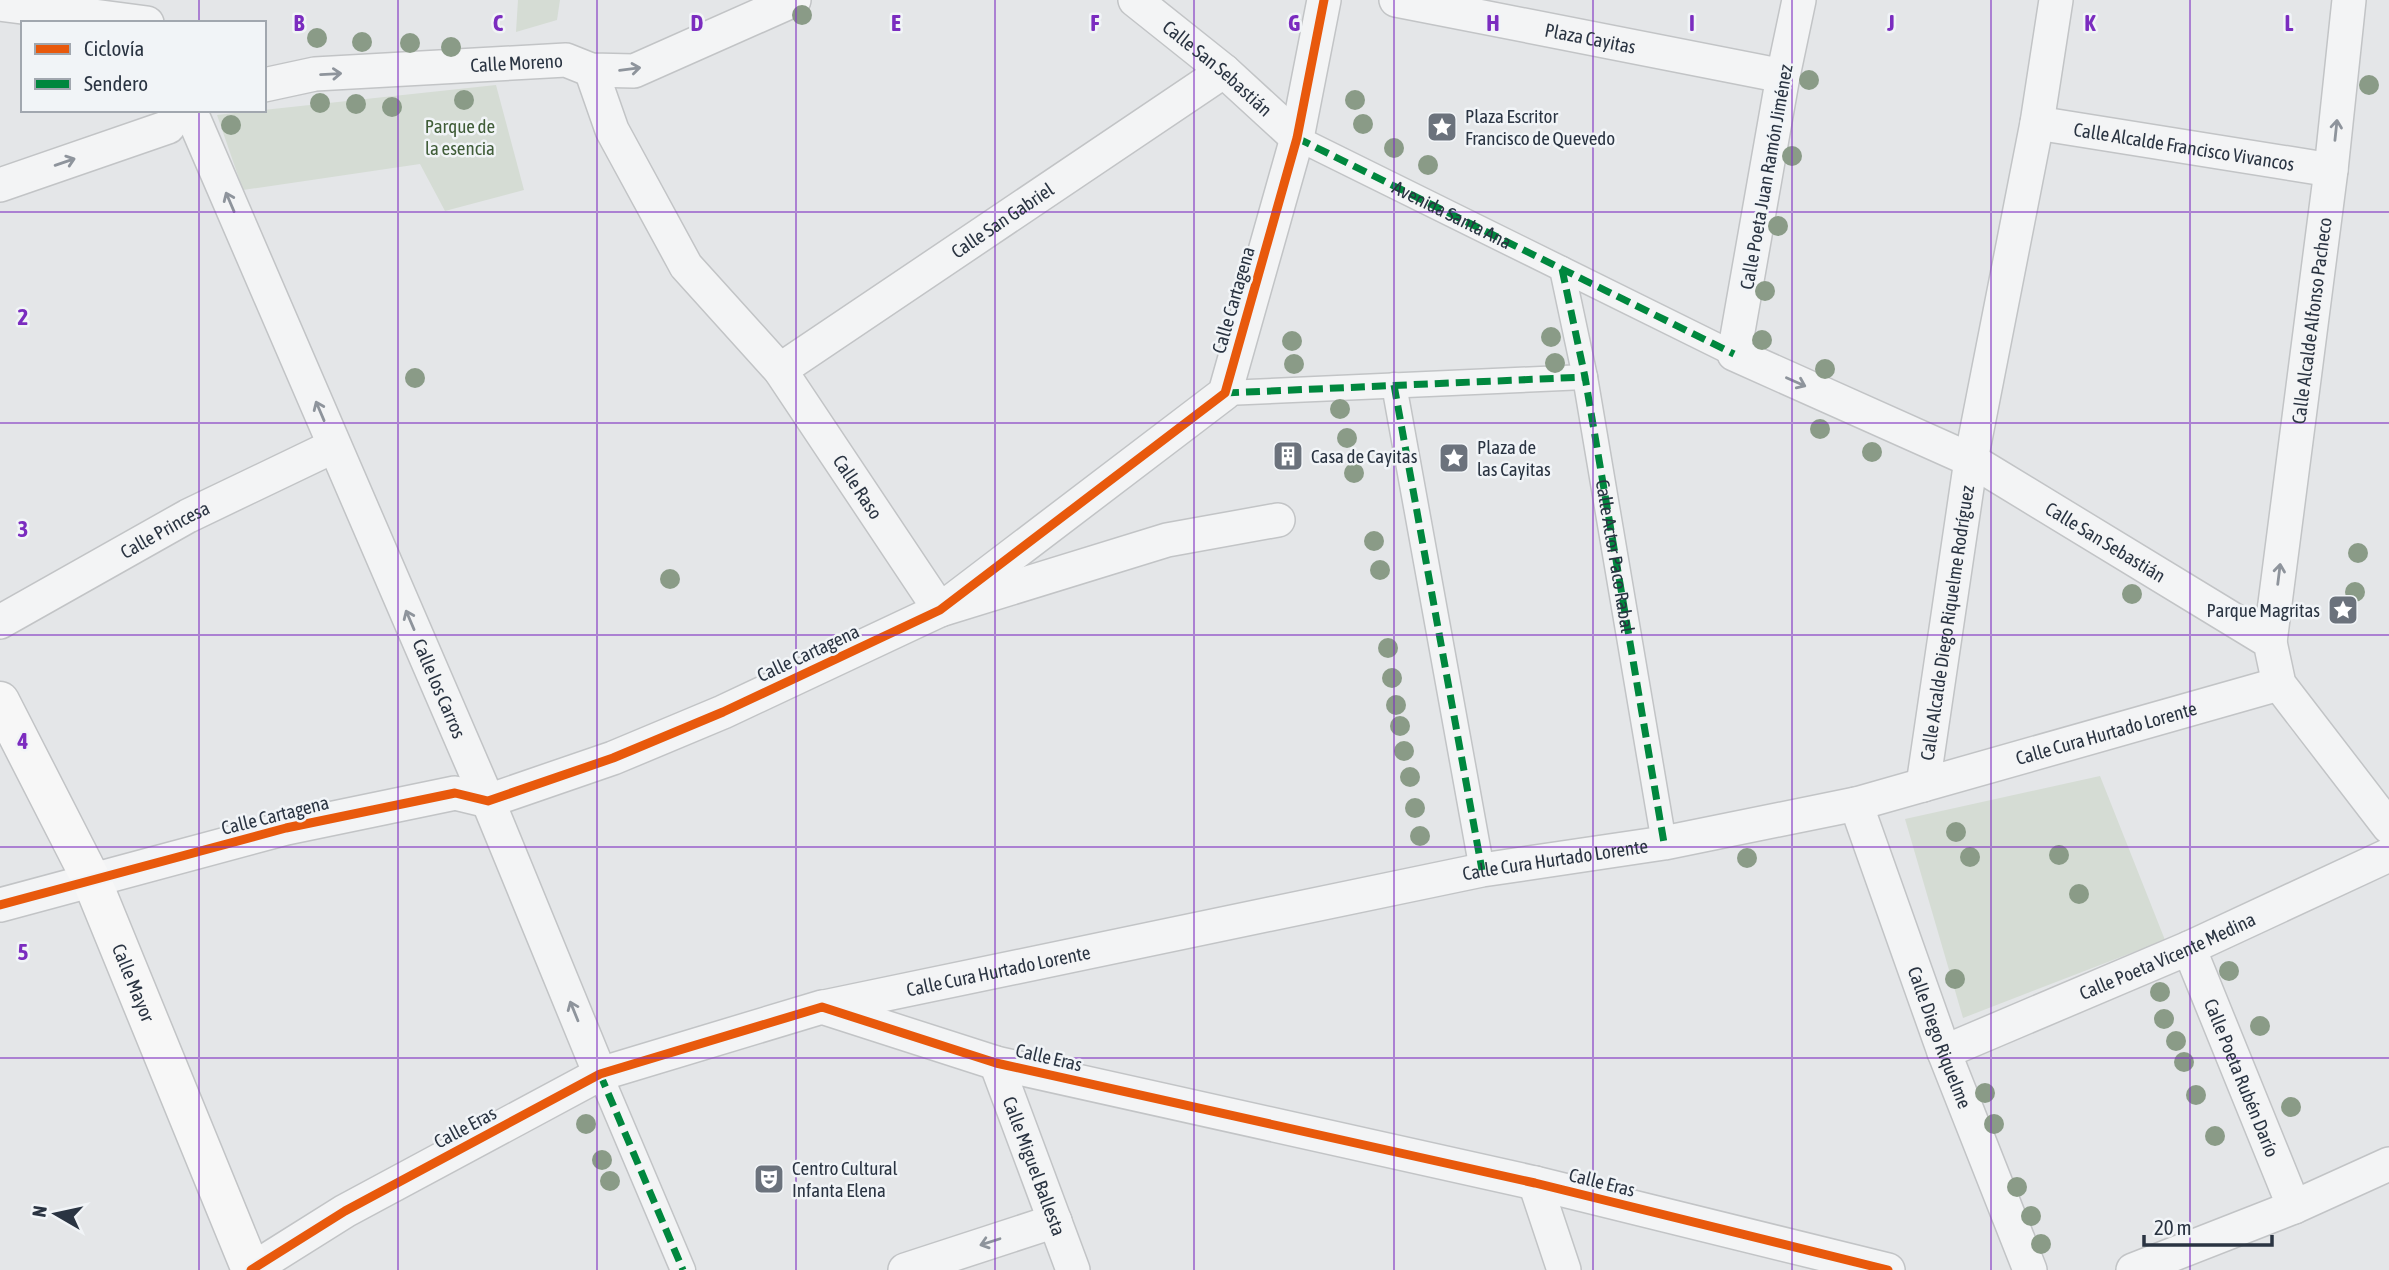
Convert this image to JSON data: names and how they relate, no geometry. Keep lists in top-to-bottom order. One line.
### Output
{"streets":{"main road":["Calle Mayor"],"street":["Plaza Cayitas","Calle Moreno","Calle San Sebastián","Calle Alcalde Francisco Vivancos","Calle Poeta Juan Ramón Jiménez","Avenida Santa Ana","Calle San Gabriel","Calle Cartagena","Calle Alcalde Alfonso Pacheco","Calle Raso","Calle Princesa","Calle Actor Paco Rabal","Calle Alcalde Diego Riquelme Rodríguez","Calle los Carros","Calle Cura Hurtado Lorente","Calle Poeta Vicente Medina","Calle Diego Riquelme","Calle Eras","Calle Poeta Rubén Darío","Calle Miguel Ballesta"]},"crossings":[["Plaza Cayitas","Calle Poeta Juan Ramón Jiménez"],["Calle Moreno","Calle Raso"],["Calle San Sebastián","Calle Poeta Juan Ramón Jiménez"],["Calle San Sebastián","Avenida Santa Ana"],["Calle San Sebastián","Calle San Gabriel"],["Calle San Sebastián","Calle Cartagena"],["Calle San Sebastián","Calle Alcalde Alfonso Pacheco"],["Calle San Sebastián","Calle Alcalde Diego Riquelme Rodríguez"],["Calle Alcalde Francisco Vivancos","Calle Alcalde Alfonso Pacheco"],["Calle Alcalde Francisco Vivancos","Calle Alcalde Diego Riquelme Rodríguez"],["Calle Poeta Juan Ramón Jiménez","Avenida Santa Ana"],["Avenida Santa Ana","Calle Cartagena"],["Avenida Santa Ana","Calle Actor Paco Rabal"],["Calle San Gabriel","Calle Raso"],["Calle Cartagena","Calle Raso"],["Calle Cartagena","Calle los Carros"],["Calle Cartagena","Calle Mayor"],["Calle Princesa","Calle los Carros"],["Calle Actor Paco Rabal","Calle Cura Hurtado Lorente"],["Calle Alcalde Diego Riquelme Rodríguez","Calle Cura Hurtado Lorente"],["Calle los Carros","Calle Eras"],["Calle Cura Hurtado Lorente","Calle Diego Riquelme"],["Calle Cura Hurtado Lorente","Calle Eras"],["Calle Poeta Vicente Medina","Calle Diego Riquelme"],["Calle Poeta Vicente Medina","Calle Poeta Rubén Darío"],["Calle Mayor","Calle Eras"],["Calle Eras","Calle Miguel Ballesta"]],"one_way":["Calle Moreno","Calle Alcalde Alfonso Pacheco","Calle los Carros"],"parks":["Parque de la esencia"],"places":{"place":["Plaza Escritor Francisco de Quevedo","Plaza de las Cayitas","Parque Magritas"],"building":["Casa de Cayitas"],"theatre":["Centro Cultural Infanta Elena"]},"legend":["Ciclovía","Sendero"],"scale_bar":"20 m","north":"left","grid":{"columns":["B","C","D","E","F","G","H","I","J","K","L"],"rows":["2","3","4","5"]}}
